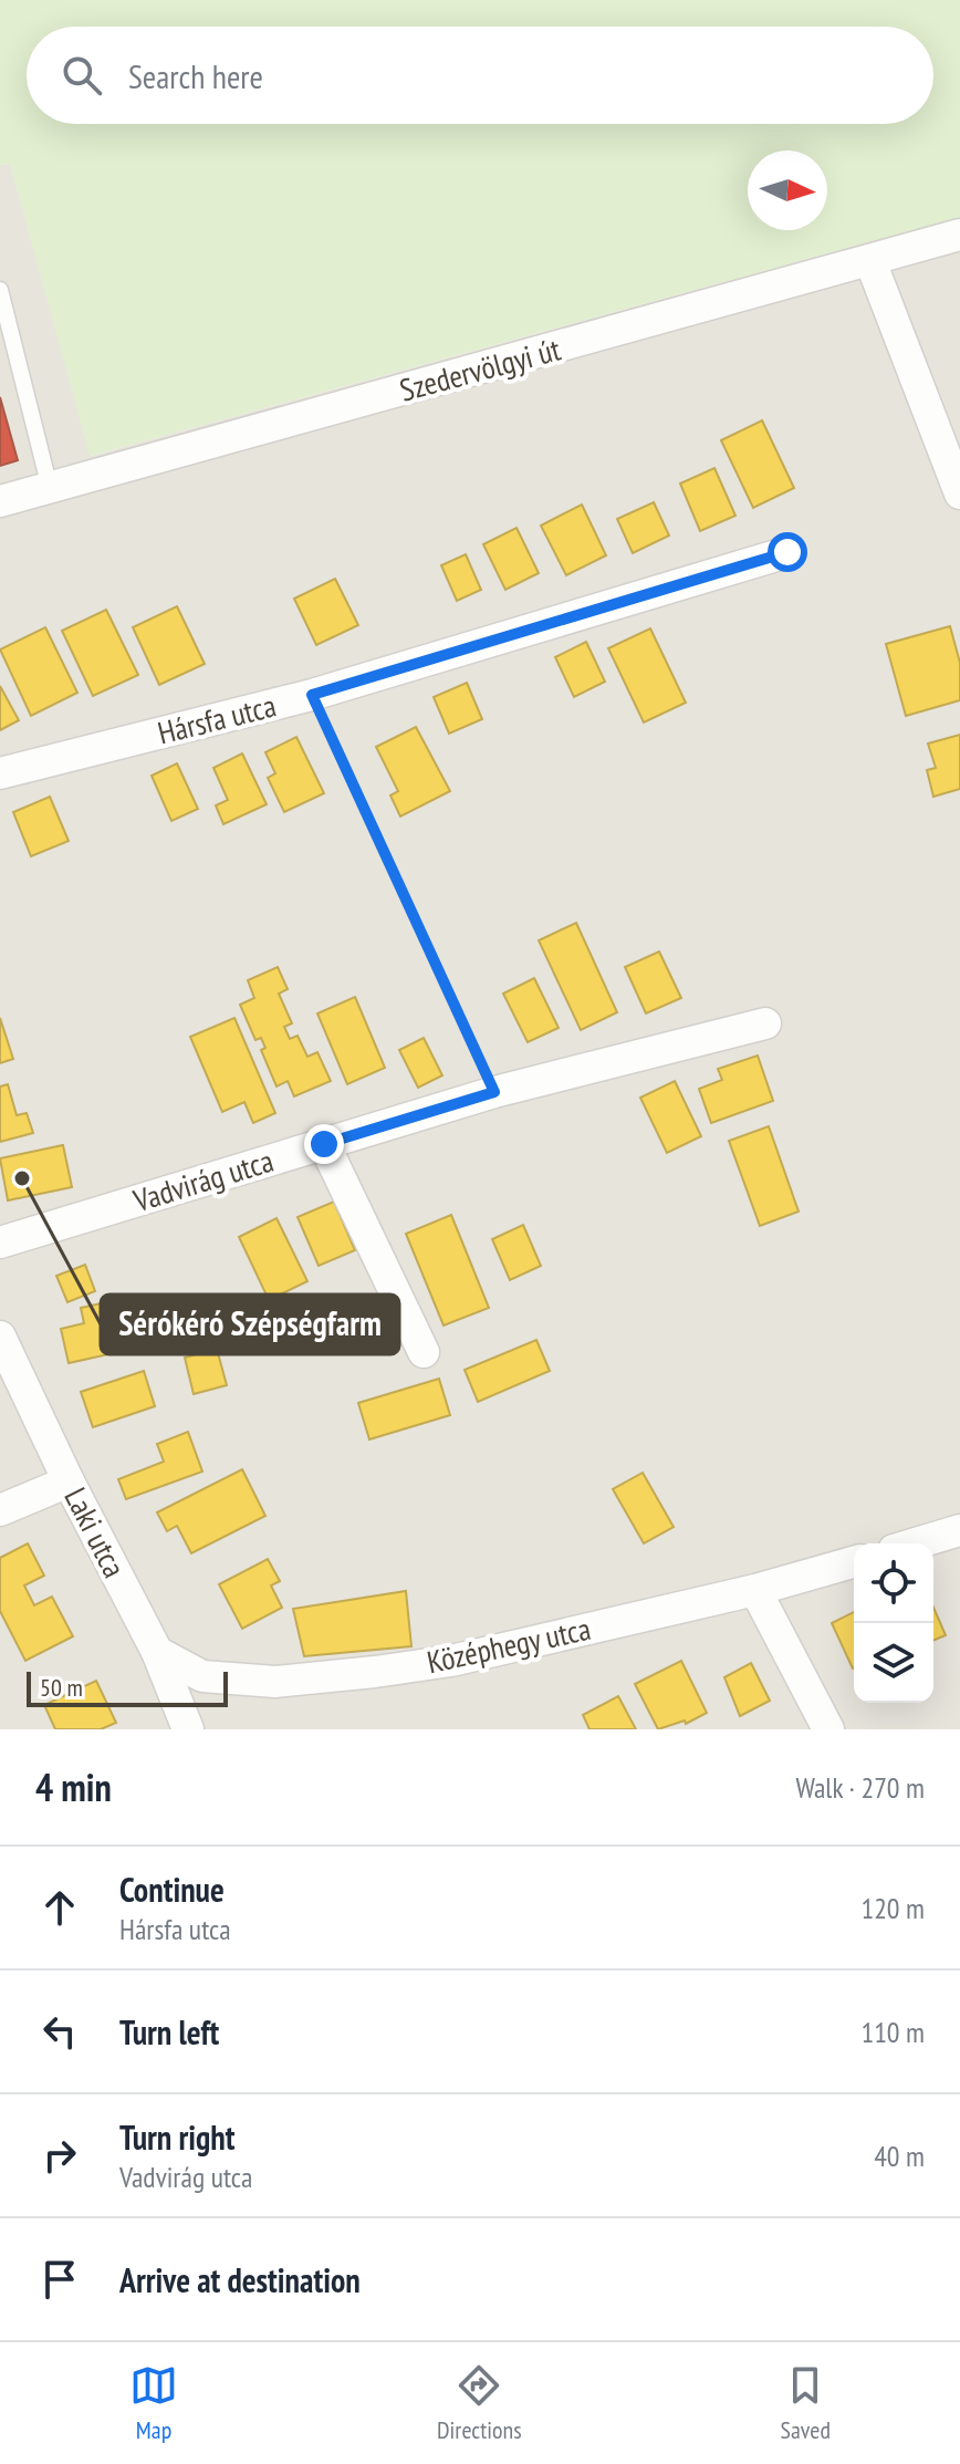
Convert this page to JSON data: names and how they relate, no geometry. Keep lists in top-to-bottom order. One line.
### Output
{"streets":{"street":["Szedervölgyi út","Hársfa utca","Vadvirág utca","Laki utca","Középhegy utca"]},"crossings":[["Laki utca","Középhegy utca"]],"places":["Sérókéró Szépségfarm"],"scale_bar":"50 m","north":"right","page":{"search":"Search here","scale":"50 m","heading":["4 min","Walk · 270 m"],"list":[["Continue","Hársfa utca","120 m"],["Turn left","110 m"],["Turn right","Vadvirág utca","40 m"],"Arrive at destination"],"nav":["Map","Directions","Saved"]}}
